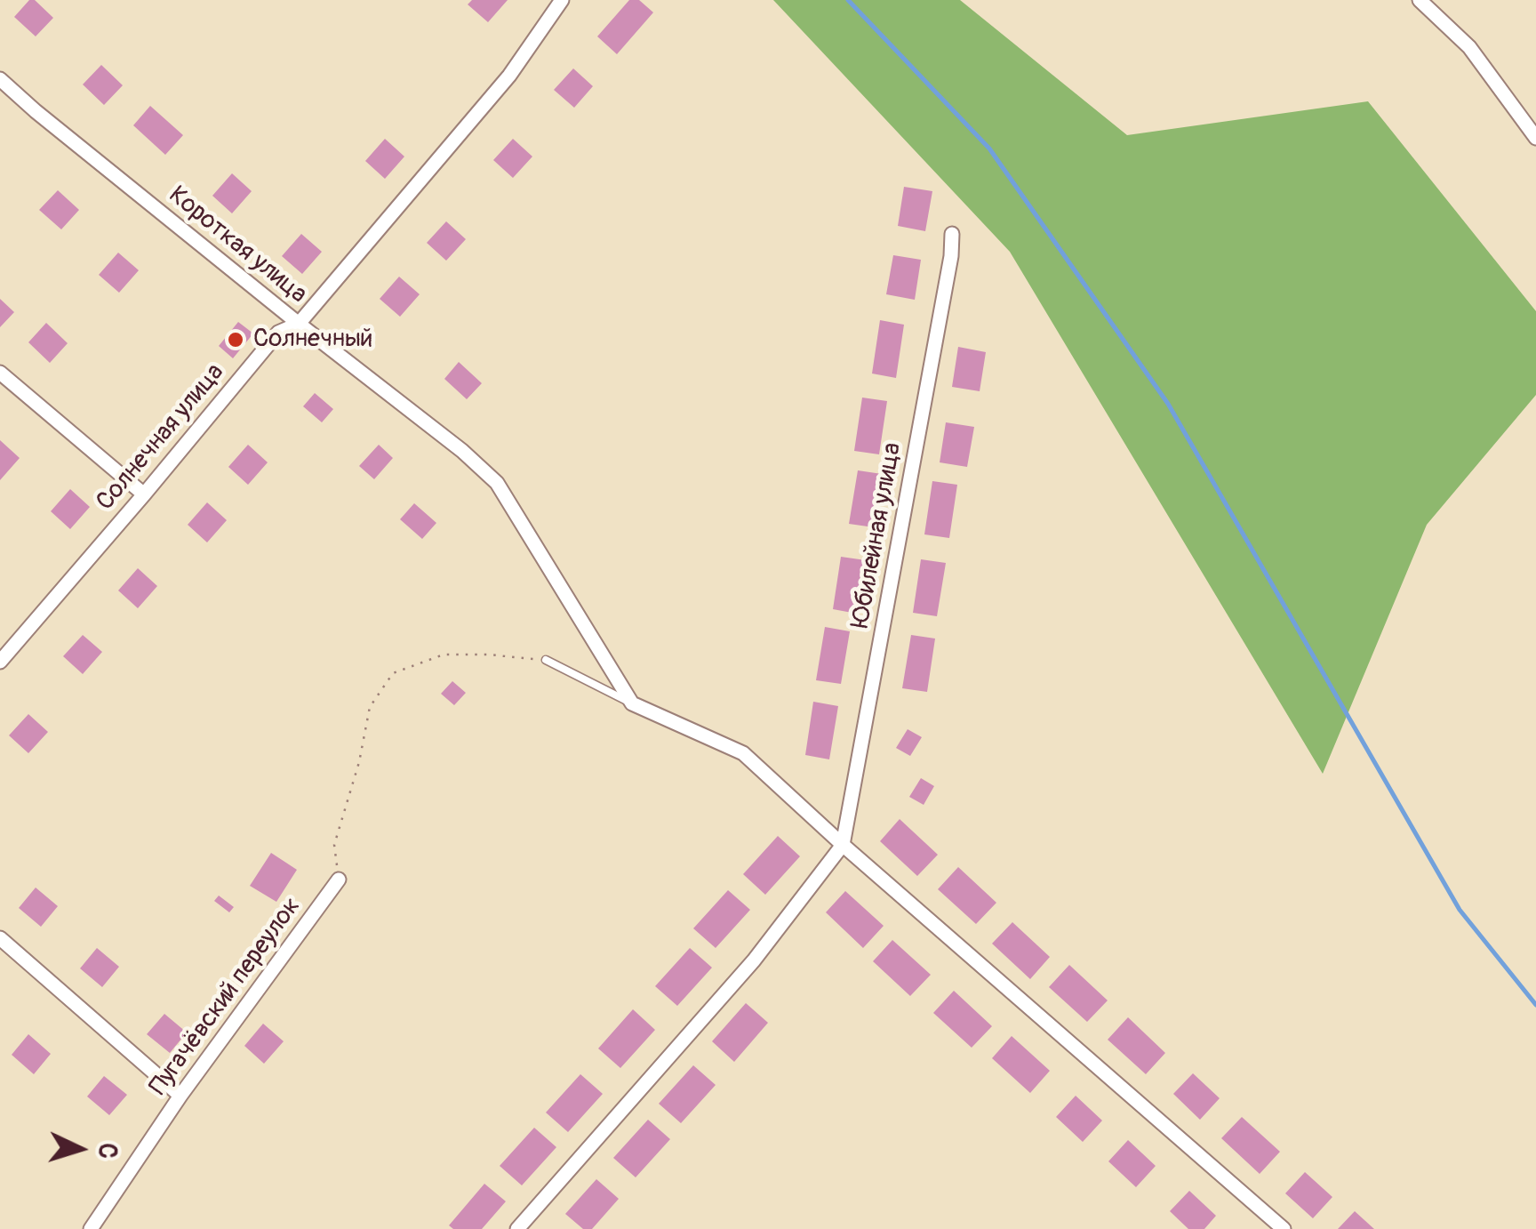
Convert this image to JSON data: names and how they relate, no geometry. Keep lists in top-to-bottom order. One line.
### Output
{"streets":{"street":["Короткая улица","Солнечная улица","Юбилейная улица","Пугачёвский переулок"]},"crossings":[["Короткая улица","Солнечная улица"]],"places":["Солнечный"],"north":"right"}
